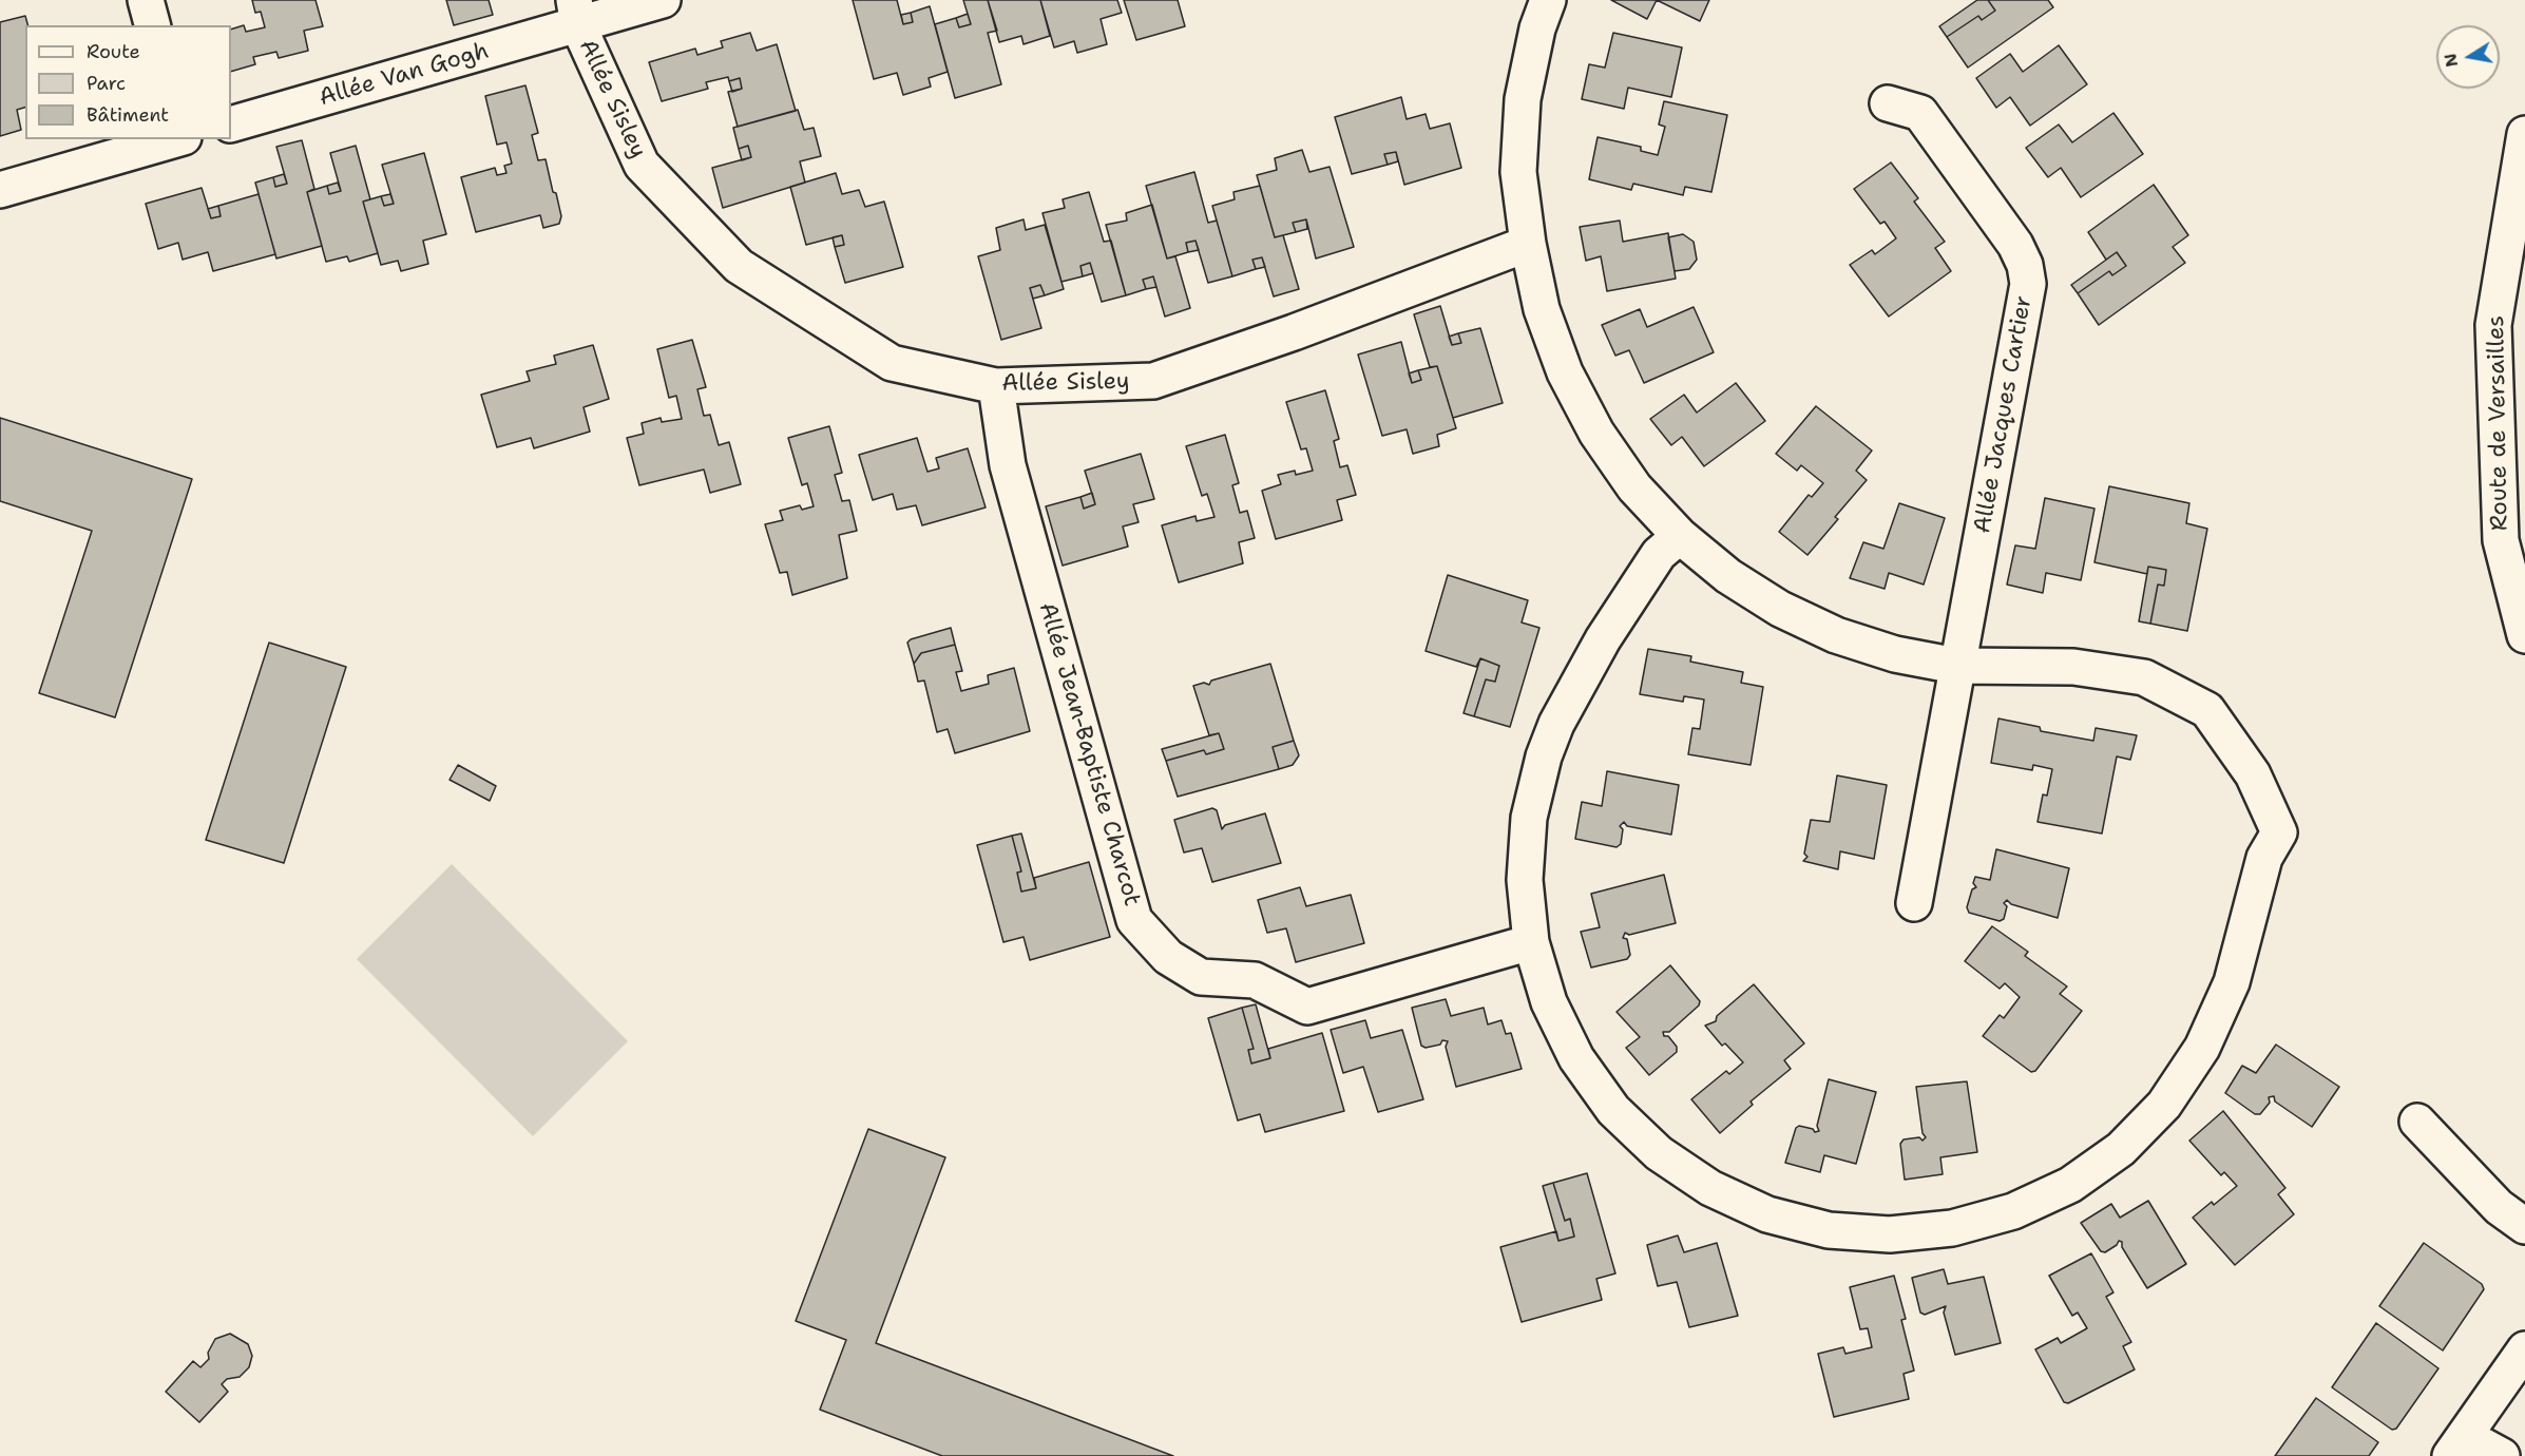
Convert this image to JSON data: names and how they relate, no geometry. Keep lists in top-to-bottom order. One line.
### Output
{"streets":{"street":["Allée Van Gogh","Allée Sisley","Allée Jacques Cartier","Route de Versailles","Allée Jean-Baptiste Charcot"]},"crossings":[["Allée Van Gogh","Allée Sisley"],["Allée Sisley","Allée Jean-Baptiste Charcot"]],"legend":["Route","Parc","Bâtiment"],"north":"left"}
